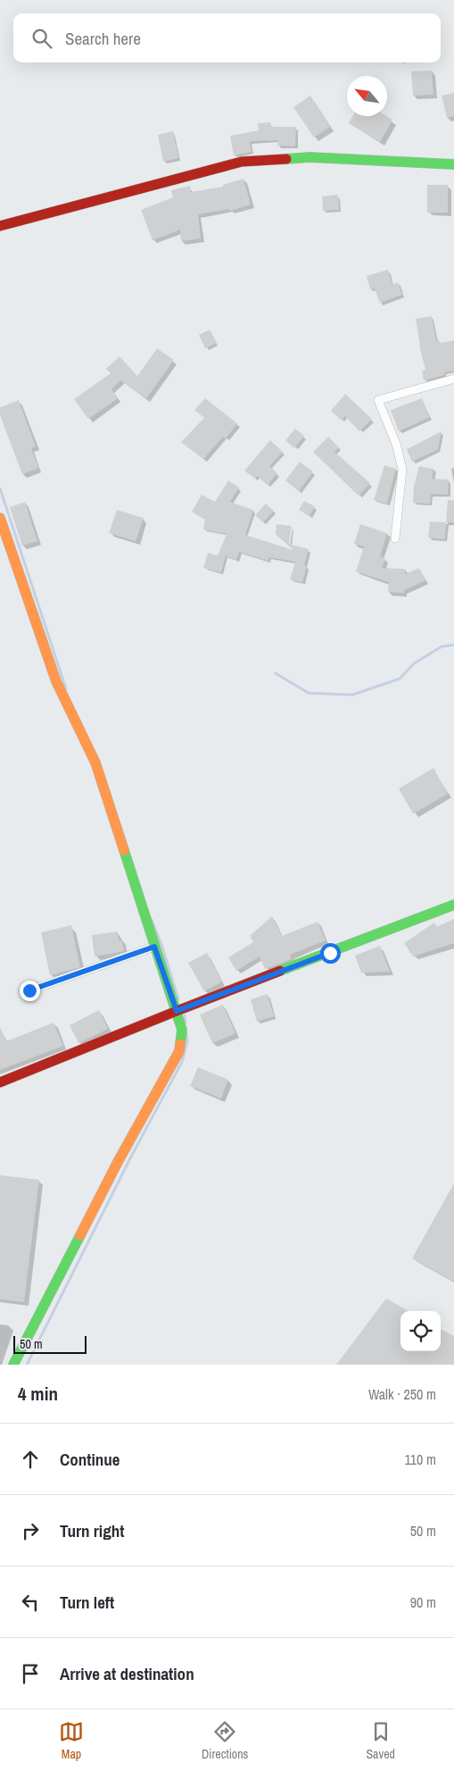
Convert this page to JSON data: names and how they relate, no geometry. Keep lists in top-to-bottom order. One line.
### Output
{"scale_bar":"50 m","north":"top left","page":{"search":"Search here","scale":"50 m","heading":["4 min","Walk · 250 m"],"list":[["Continue","110 m"],["Turn right","50 m"],["Turn left","90 m"],"Arrive at destination"],"nav":["Map","Directions","Saved"]}}
